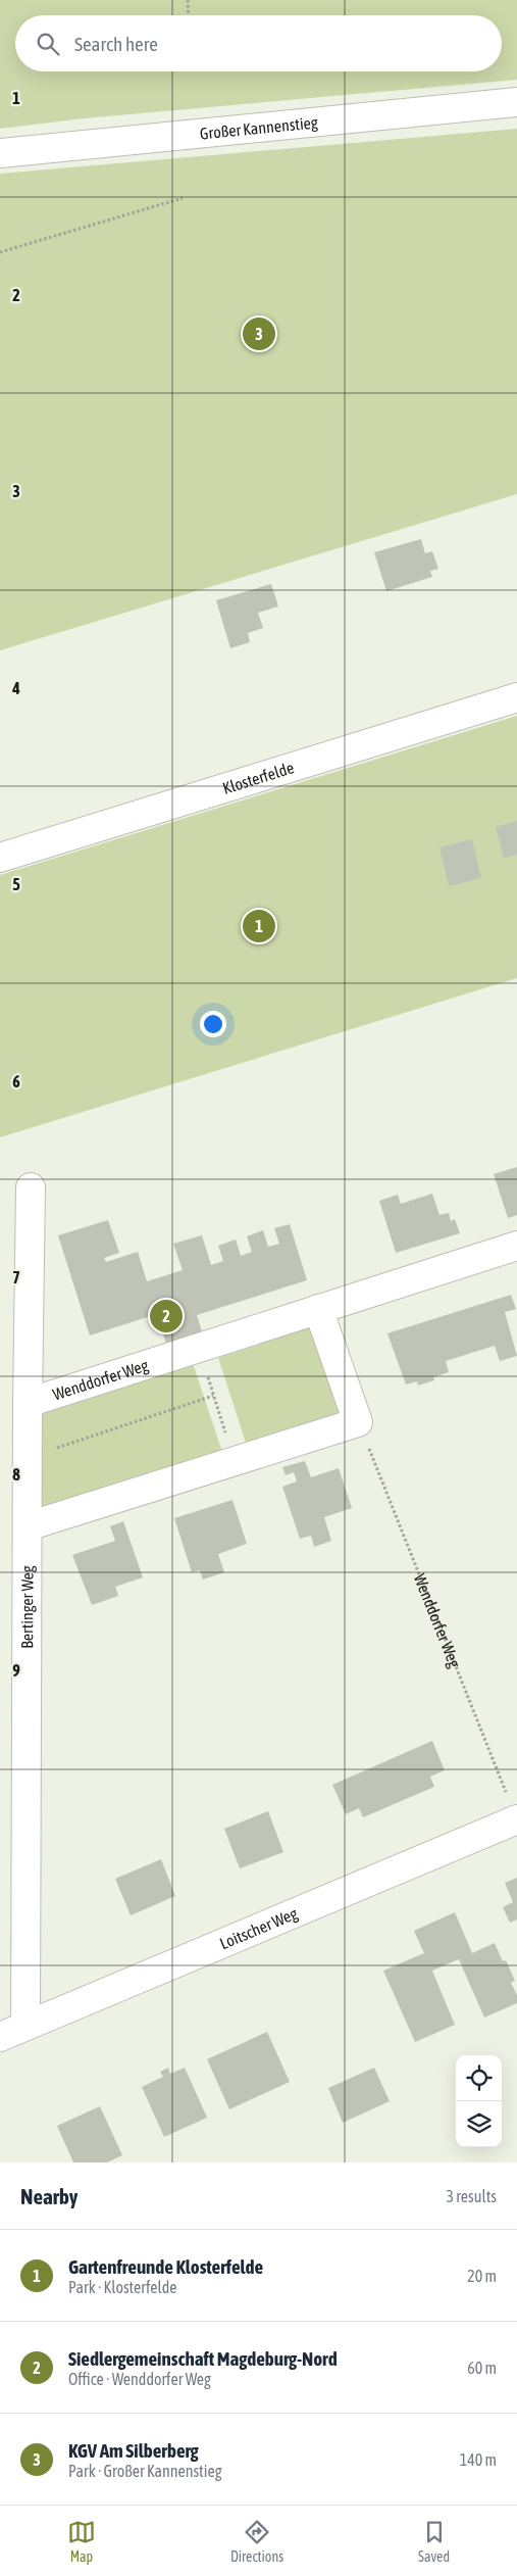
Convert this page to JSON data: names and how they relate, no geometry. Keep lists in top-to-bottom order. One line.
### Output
{"streets":{"street":["Großer Kannenstieg","Klosterfelde","Wenddorfer Weg","Bertinger Weg","Loitscher Weg"]},"crossings":[["Wenddorfer Weg","Bertinger Weg"],["Wenddorfer Weg","Loitscher Weg"],["Bertinger Weg","Loitscher Weg"]],"page":{"search":"Search here","pins":["3","1","2"],"heading":["Nearby","3 results"],"list":[{"mark":"1","name":"Gartenfreunde Klosterfelde","note":"Park · Klosterfelde","value":"20 m"},{"mark":"2","name":"Siedlergemeinschaft Magdeburg-Nord","note":"Office · Wenddorfer Weg","value":"60 m"},{"mark":"3","name":"KGV Am Silberberg","note":"Park · Großer Kannenstieg","value":"140 m"}],"nav":["Map","Directions","Saved"]},"grid":{"rows":["1","2","3","4","5","6","7","8","9"]}}
